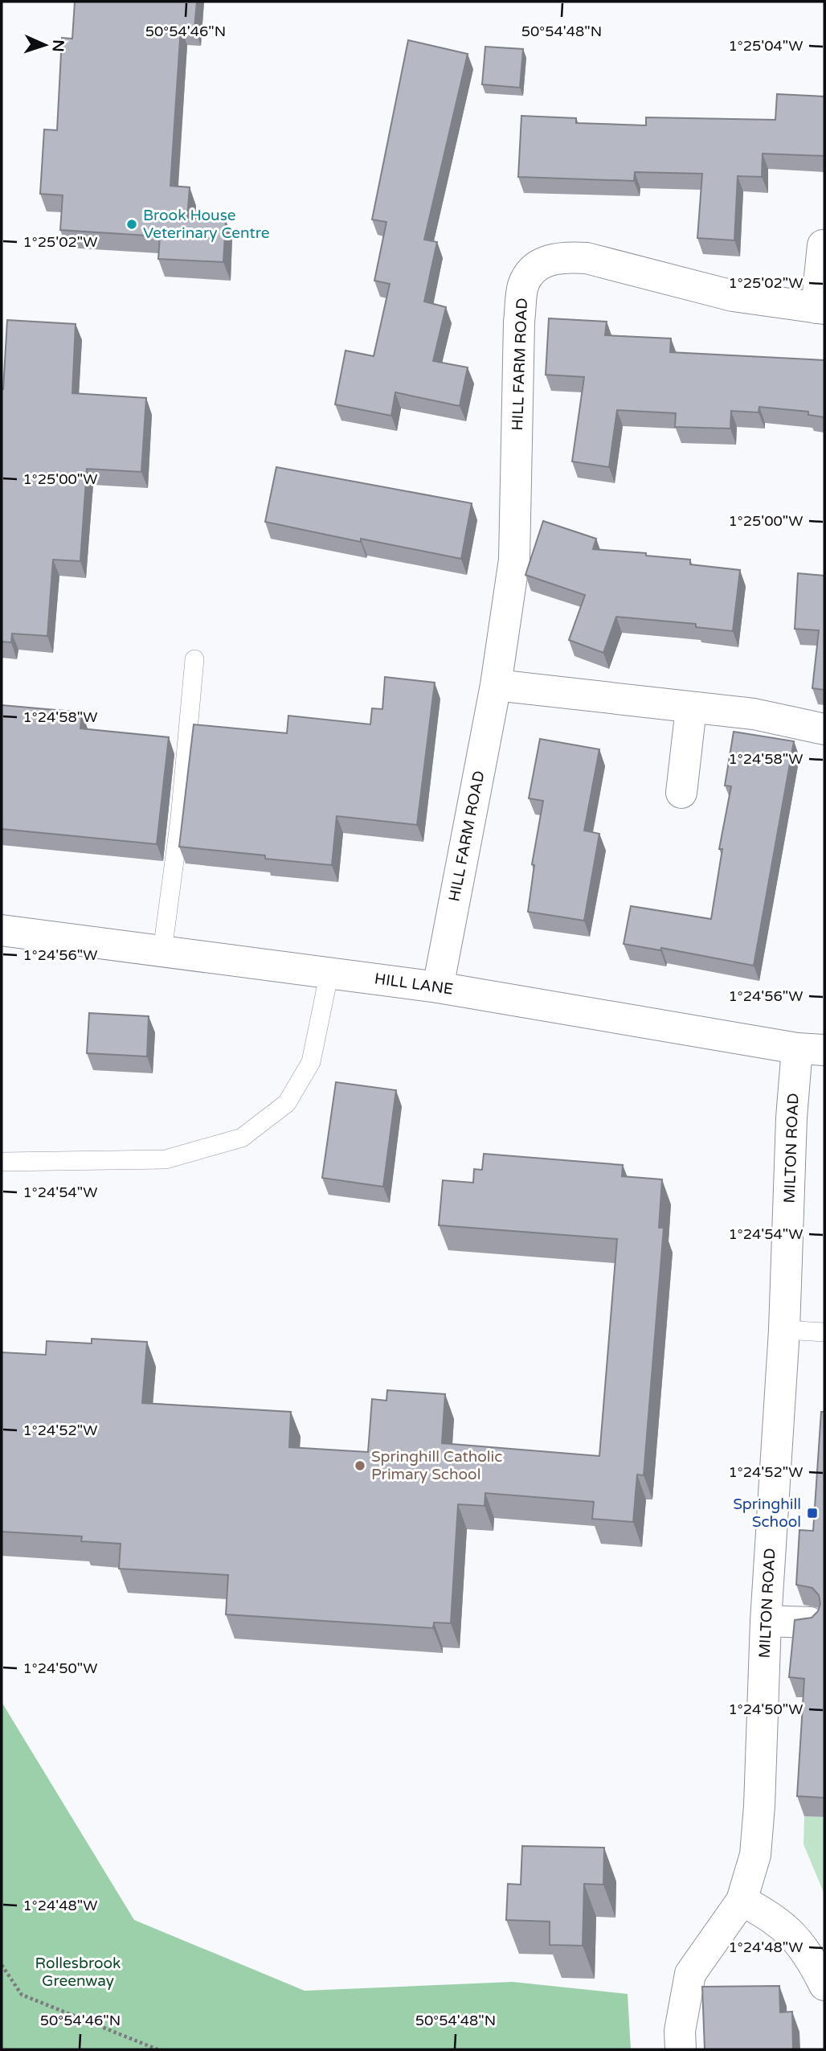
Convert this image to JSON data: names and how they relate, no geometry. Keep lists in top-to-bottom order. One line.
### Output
{"streets":{"street":["HILL FARM ROAD","HILL LANE","MILTON ROAD"]},"crossings":[["HILL FARM ROAD","HILL LANE"],["HILL LANE","MILTON ROAD"]],"parks":["Rollesbrook Greenway"],"places":{"other":["Brook House Veterinary Centre","Springhill Catholic Primary School"],"transit":["Springhill School"]},"north":"right","coordinates":["50°54'46\"N","50°54'48\"N","1°25'04\"W","1°25'02\"W","1°25'00\"W","1°24'58\"W","1°24'56\"W","1°24'54\"W","1°24'52\"W","1°24'50\"W","1°24'48\"W"]}
